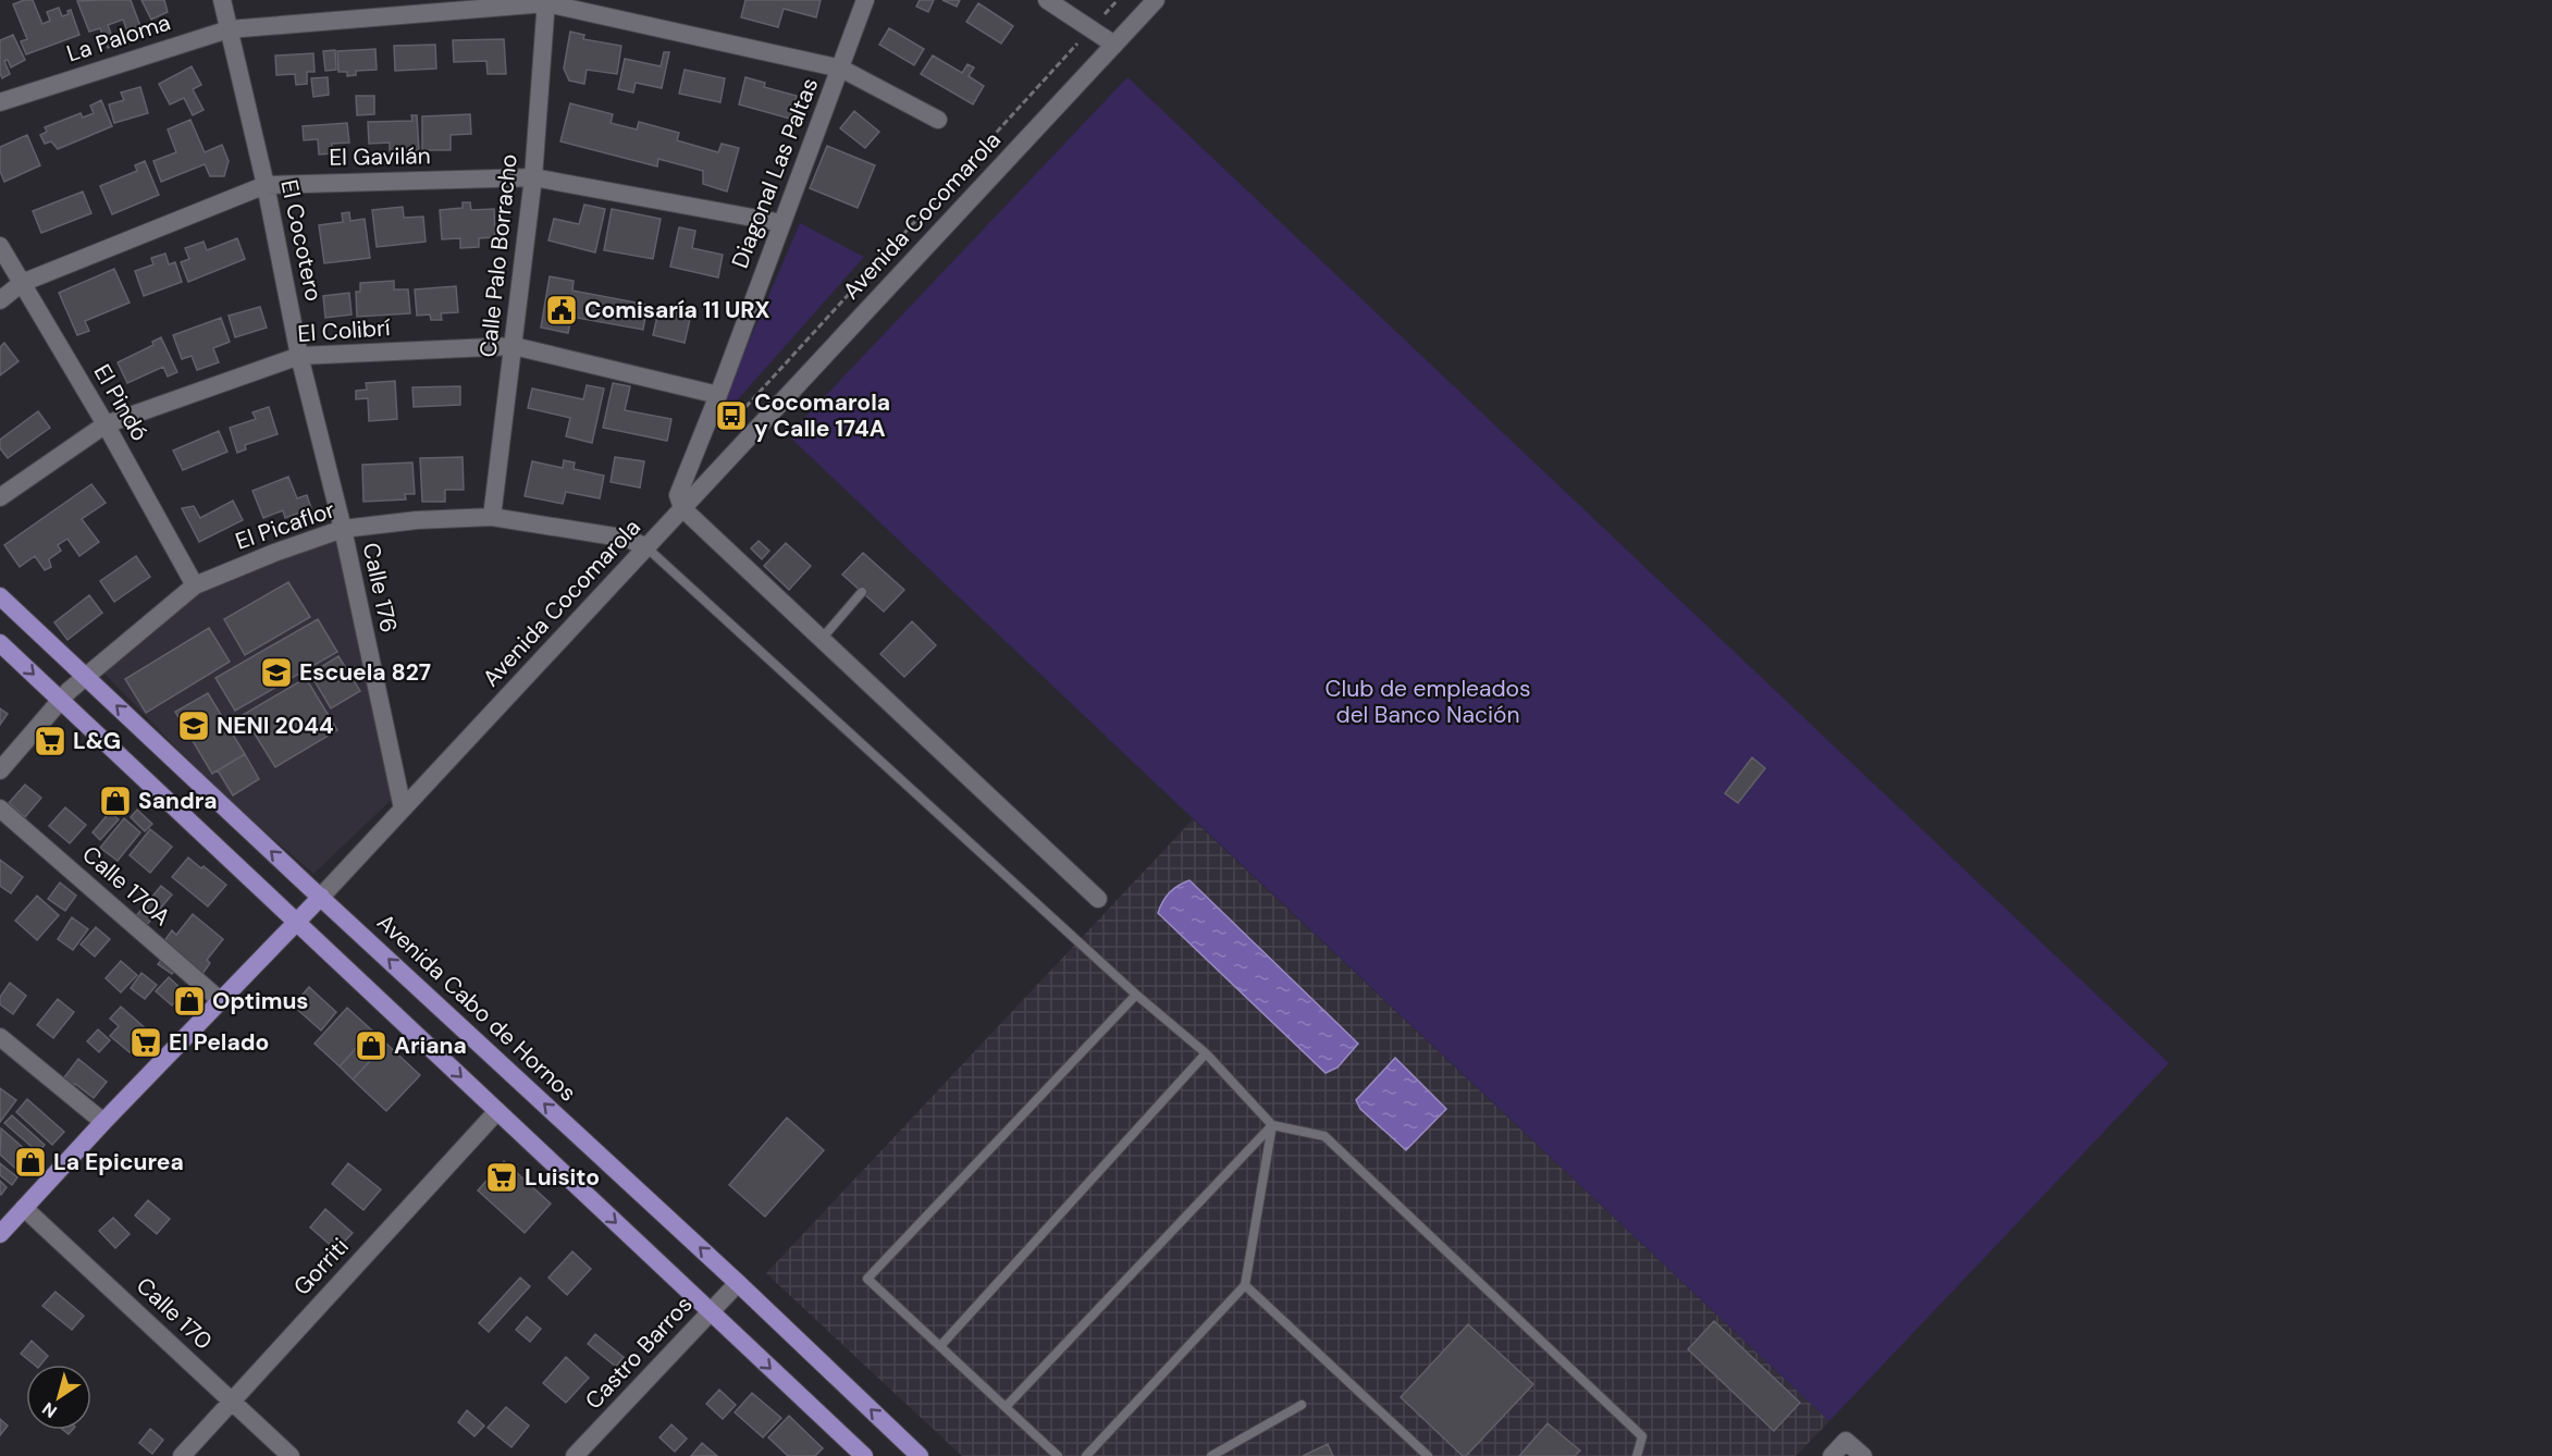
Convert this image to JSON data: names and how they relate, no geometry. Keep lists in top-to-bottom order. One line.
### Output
{"streets":{"main road":["Avenida Cocomarola","Avenida Cabo de Hornos"],"street":["La Paloma","El Gavilán","Diagonal Las Paltas","El Cocotero","Calle Palo Borracho","El Colibrí","El Pindó","El Picaflor","Calle 176","Calle 170A","Gorriti","Calle 170","Castro Barros"]},"crossings":[["La Paloma","Diagonal Las Paltas"],["La Paloma","El Cocotero"],["La Paloma","Calle Palo Borracho"],["El Gavilán","Diagonal Las Paltas"],["El Gavilán","El Cocotero"],["El Gavilán","Calle Palo Borracho"],["El Gavilán","El Pindó"],["Diagonal Las Paltas","Avenida Cocomarola"],["Diagonal Las Paltas","El Colibrí"],["Avenida Cocomarola","El Picaflor"],["Avenida Cocomarola","Calle 176"],["Avenida Cocomarola","Calle 170A"],["Avenida Cocomarola","Avenida Cabo de Hornos"],["Avenida Cocomarola","Calle 170"],["El Cocotero","El Colibrí"],["El Cocotero","El Picaflor"],["El Cocotero","Calle 176"],["Calle Palo Borracho","El Colibrí"],["Calle Palo Borracho","El Picaflor"],["El Colibrí","El Pindó"],["El Pindó","El Picaflor"],["El Picaflor","Calle 176"],["El Picaflor","Avenida Cabo de Hornos"],["Avenida Cabo de Hornos","Castro Barros"],["Gorriti","Calle 170"]],"parks":["Club de empleados del Banco Nación"],"places":{"public building":["Comisaría 11 URX"],"bus stop":["Cocomarola y Calle 174A"],"school or university":["Escuela 827","NENI 2044"],"supermarket":["L&G","El Pelado","Luisito"],"shop":["Sandra","Optimus","Ariana","La Epicurea"]},"north":"bottom left"}
